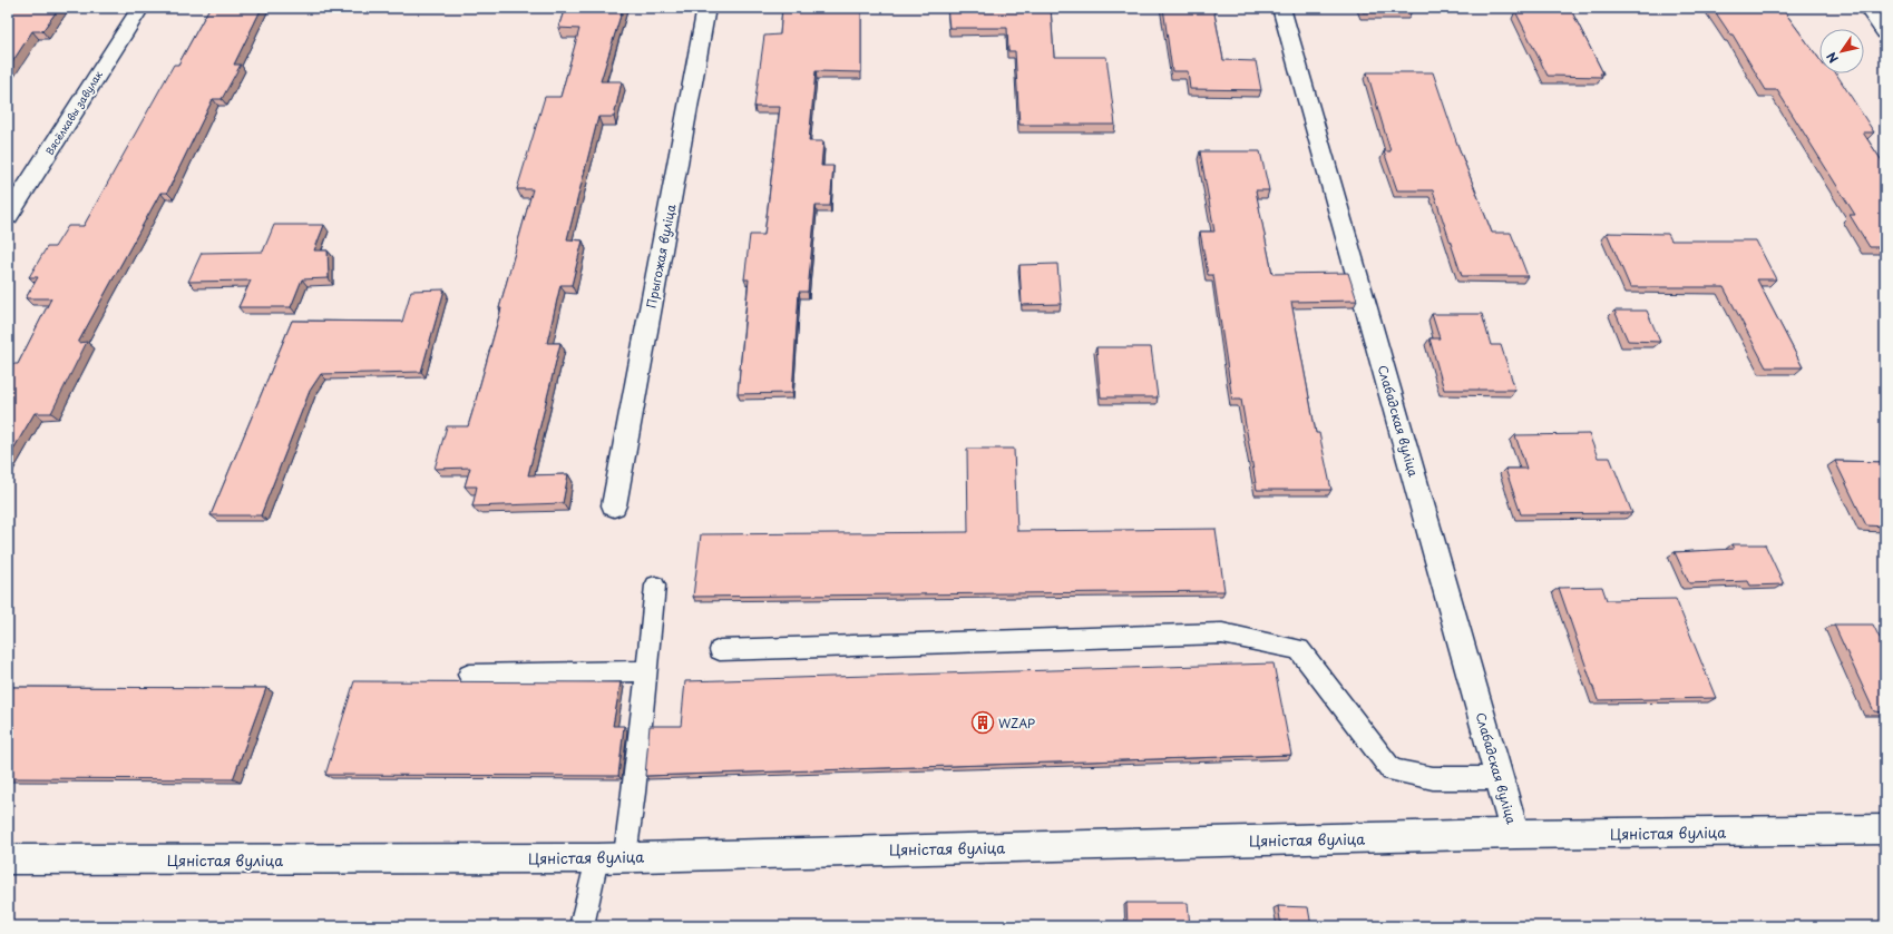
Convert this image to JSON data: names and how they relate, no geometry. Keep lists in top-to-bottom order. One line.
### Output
{"streets":{"street":["Вясёлкавы завулак","Прыгожая вуліца","Слабадская вуліца","Цяністая вуліца"]},"crossings":[["Слабадская вуліца","Цяністая вуліца"]],"places":{"building":["WZAP"]},"north":"bottom left"}
